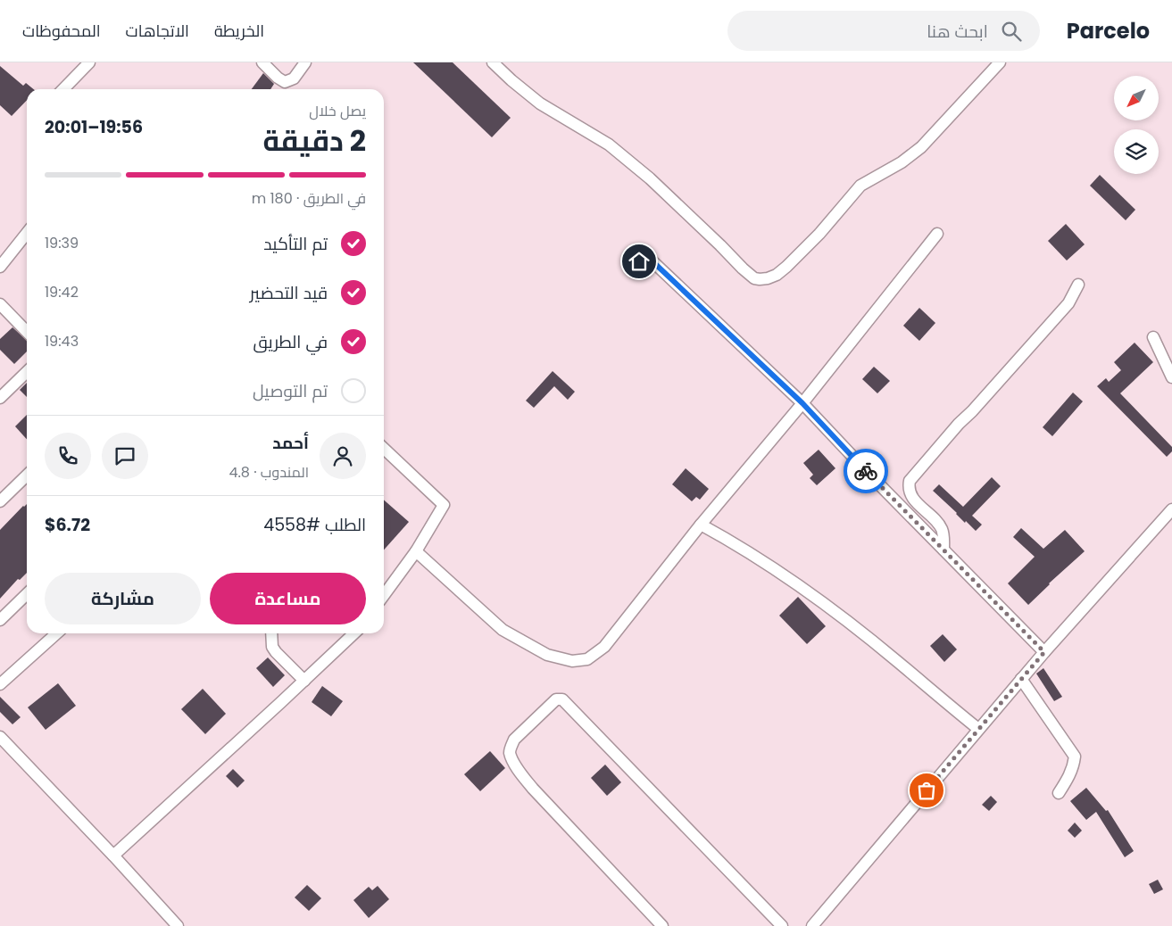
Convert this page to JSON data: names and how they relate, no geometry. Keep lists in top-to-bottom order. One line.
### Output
{"north":"bottom left","page":{"header":"Parcelo","search":"ابحث هنا","nav":["الخريطة","الاتجاهات","المحفوظات"],"heading":["2 دقيقة","يصل خلال","19:56–20:01"],"panel":["أحمد","المندوب · 4.8","الطلب #4558","$6.72"],"bar":"في الطريق · 180 m","list":[["تم التأكيد","19:39"],["قيد التحضير","19:42"],["في الطريق","19:43"],"تم التوصيل"],"buttons":["مساعدة","مشاركة"]}}
